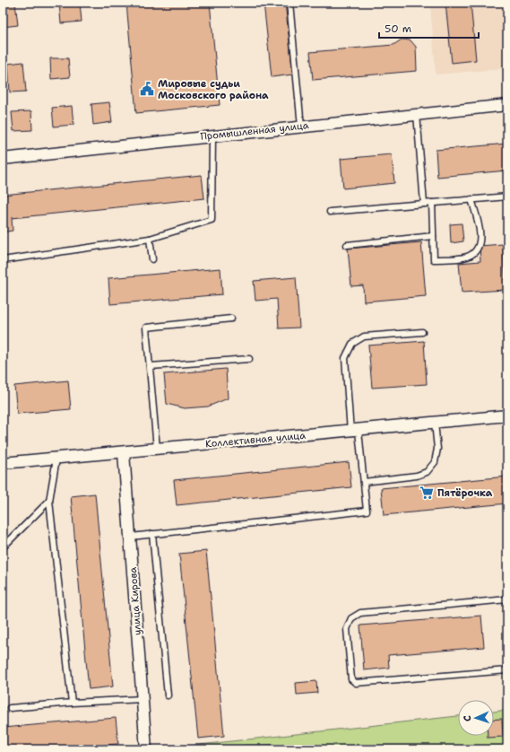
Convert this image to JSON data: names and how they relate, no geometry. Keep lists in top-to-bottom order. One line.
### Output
{"streets":{"street":["Промышленная улица","Коллективная улица","улица Кирова"]},"crossings":[["Коллективная улица","улица Кирова"]],"places":{"public building":["Мировые судьи Московского района"],"supermarket":["Пятёрочка"]},"scale_bar":"50 m","north":"left"}
